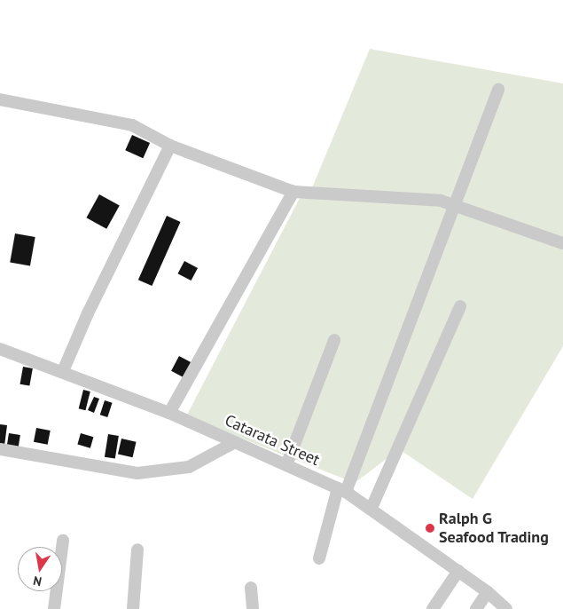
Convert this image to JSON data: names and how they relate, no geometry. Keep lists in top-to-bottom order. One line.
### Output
{"streets":{"street":["Catarata Street"]},"places":["Ralph G Seafood Trading"],"north":"bottom"}
